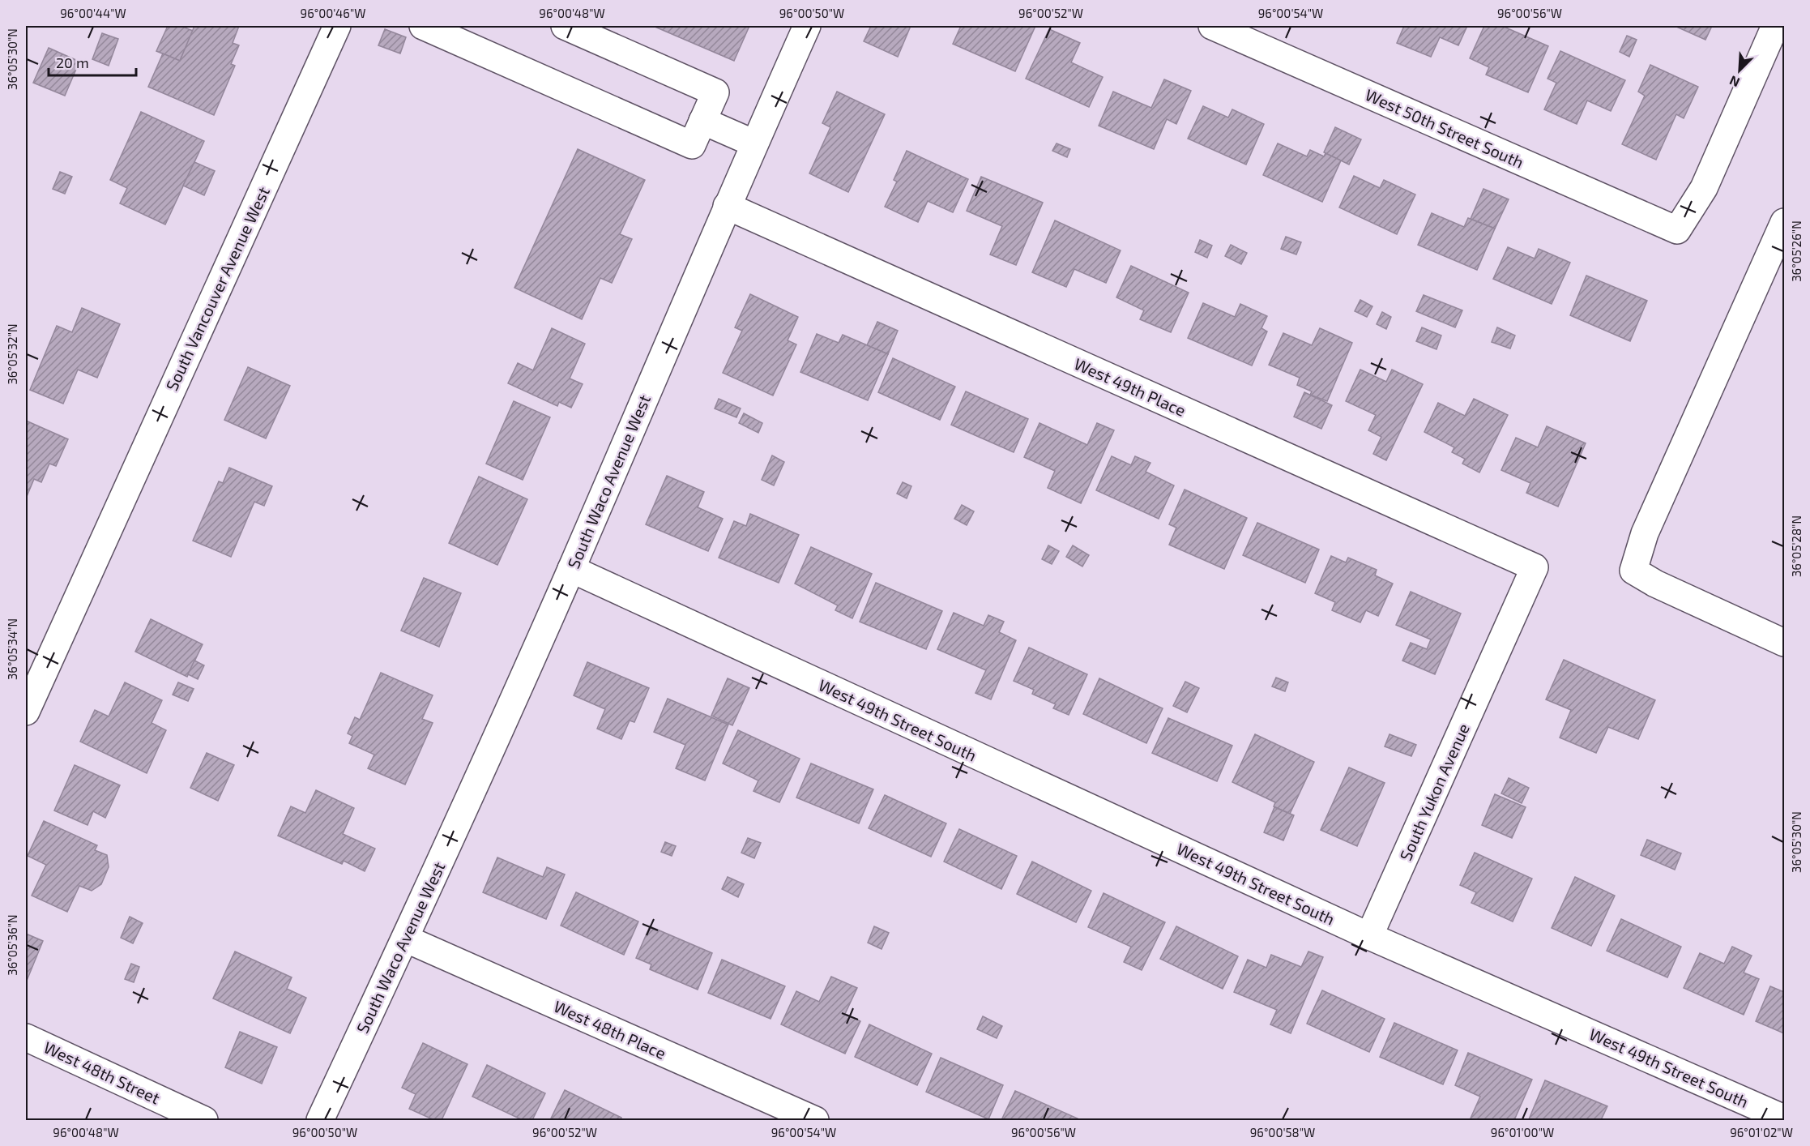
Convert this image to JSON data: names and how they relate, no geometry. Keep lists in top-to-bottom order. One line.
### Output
{"streets":{"street":["West 50th Street South","South Vancouver Avenue West","West 49th Place","South Waco Avenue West","West 49th Street South","South Yukon Avenue","West 48th Place","West 48th Street"]},"crossings":[["West 49th Place","South Waco Avenue West"],["West 49th Place","South Yukon Avenue"],["South Waco Avenue West","West 49th Street South"],["South Waco Avenue West","West 48th Place"],["West 49th Street South","South Yukon Avenue"]],"scale_bar":"20 m","north":"bottom left","coordinates":["96°00'44\"W","96°00'46\"W","96°00'48\"W","96°00'50\"W","96°00'52\"W","96°00'54\"W","96°00'56\"W","36°05'30\"N","36°05'26\"N","36°05'32\"N","36°05'28\"N","36°05'34\"N","36°05'36\"N","96°00'58\"W","96°01'00\"W","96°01'02\"W"]}
